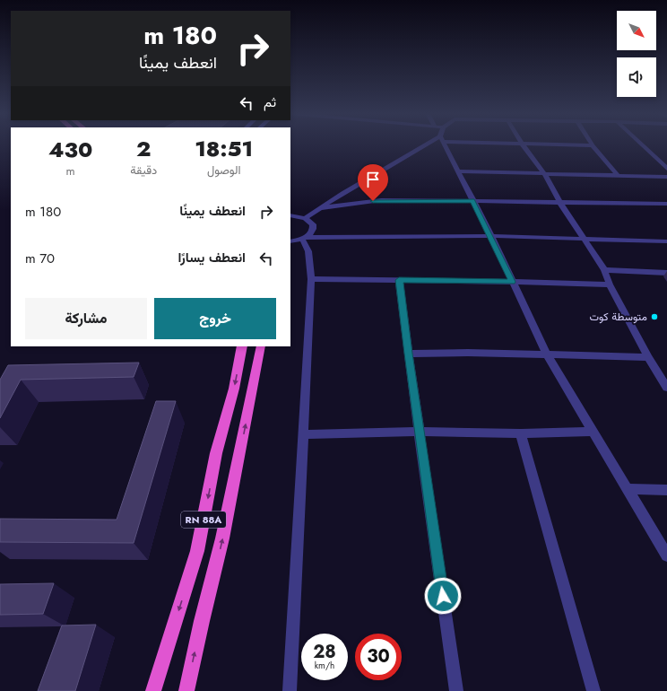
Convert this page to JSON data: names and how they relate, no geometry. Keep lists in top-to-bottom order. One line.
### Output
{"streets":{"highway":["RN 88A"]},"places":["متوسطة كوت"],"north":"bottom right","page":{"turn":["180 m","انعطف يمينًا"],"then":"ثم","eta":["18:51","الوصول","2","دقيقة","430","m"],"list":[{"name":"انعطف يمينًا","value":"180 m"},{"name":"انعطف يسارًا","value":"70 m"}],"buttons":["خروج","مشاركة"],"speed":"28 km/h","limit":"30"}}
